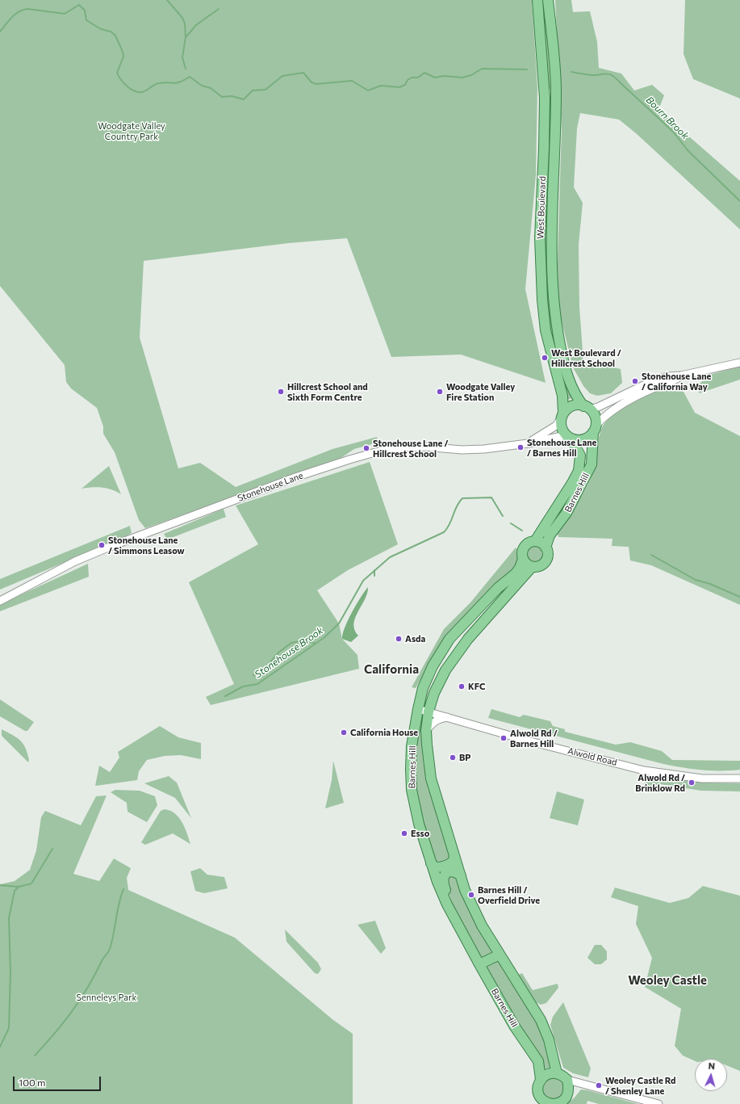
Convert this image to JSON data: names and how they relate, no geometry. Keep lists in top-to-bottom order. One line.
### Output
{"streets":{"main road":["West Boulevard","Barnes Hill"],"street":["Stonehouse Lane","Alwold Road"]},"crossings":[["West Boulevard","Stonehouse Lane"],["West Boulevard","Barnes Hill"],["Stonehouse Lane","Barnes Hill"],["Barnes Hill","Alwold Road"]],"districts":["California","Weoley Castle"],"water":["Bourn Brook","Stonehouse Brook"],"parks":["Woodgate Valley Country Park","Senneleys Park"],"places":["West Boulevard / Hillcrest School","Stonehouse Lane / California Way","Hillcrest School and Sixth Form Centre","Woodgate Valley Fire Station","Stonehouse Lane / Barnes Hill","Stonehouse Lane / Hillcrest School","Stonehouse Lane / Simmons Leasow","Asda","KFC","California House","Alwold Rd / Barnes Hill","BP","Alwold Rd / Brinklow Rd","Esso","Barnes Hill / Overfield Drive","Weoley Castle Rd / Shenley Lane"],"scale_bar":"100 m","north":"top"}
